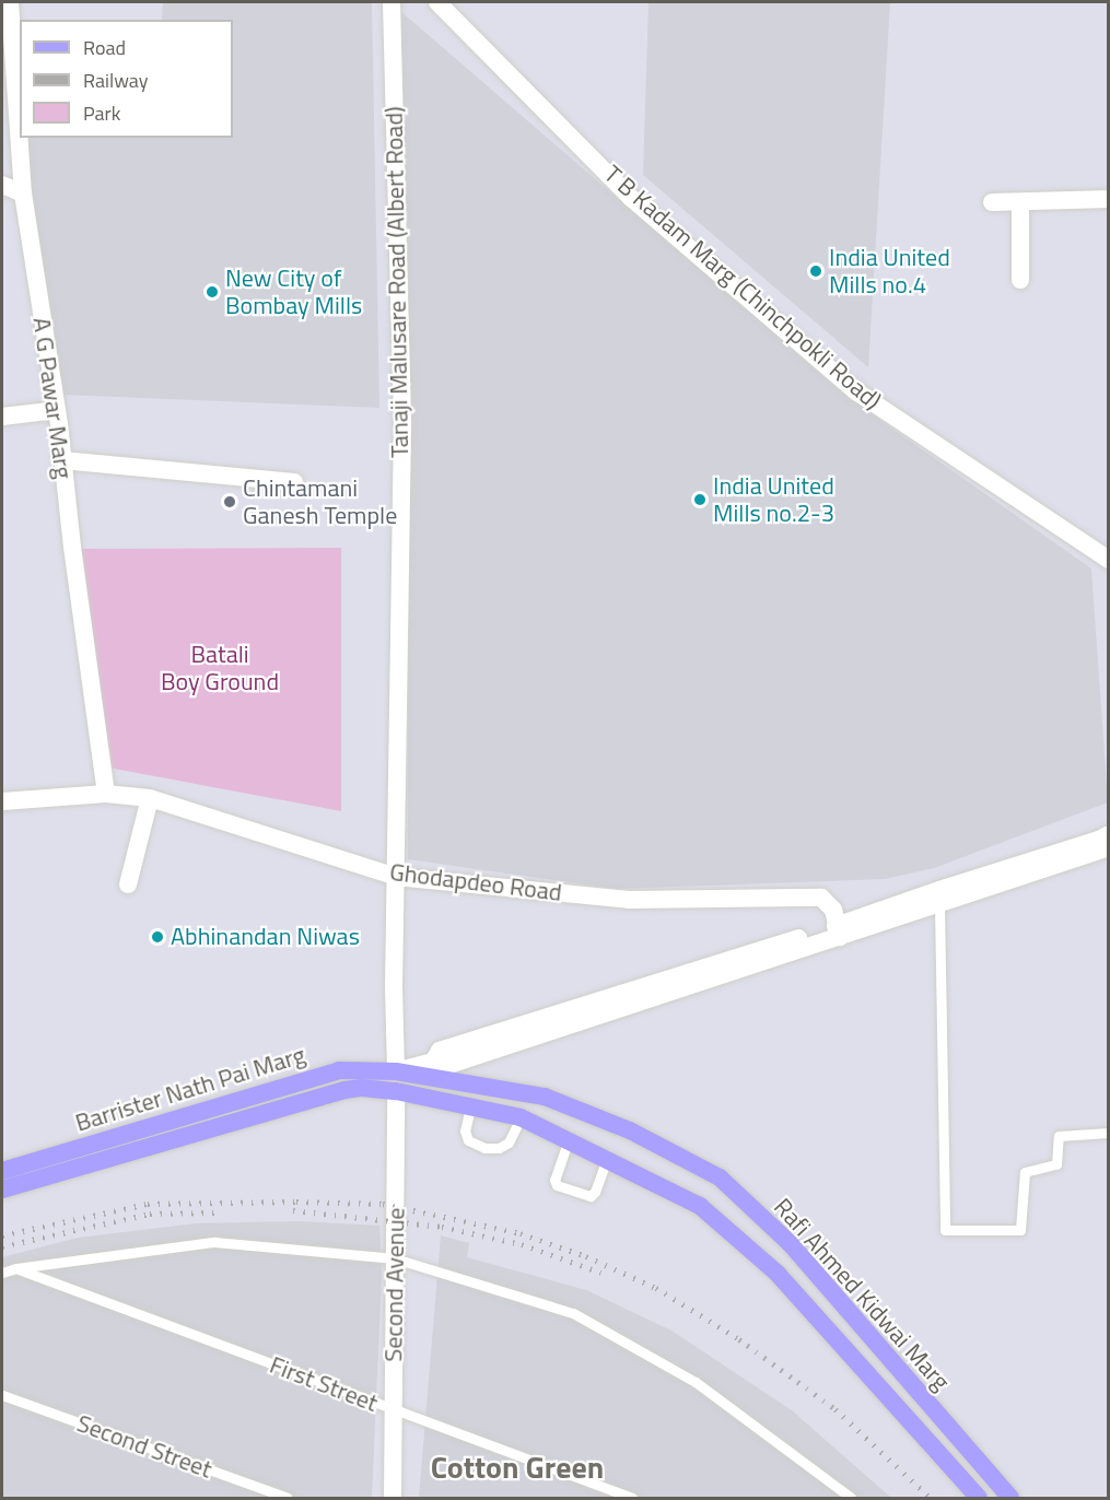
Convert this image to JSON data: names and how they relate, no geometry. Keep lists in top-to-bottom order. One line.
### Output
{"streets":{"main road":["Barrister Nath Pai Marg","Rafi Ahmed Kidwai Marg"],"street":["Tanaji Malusare Road (Albert Road)","T B Kadam Marg (Chinchpokli Road)","A G Pawar Marg","Ghodapdeo Road","Second Avenue"],"lane":["First Street","Second Street"]},"crossings":[["Tanaji Malusare Road (Albert Road)","Ghodapdeo Road"],["Tanaji Malusare Road (Albert Road)","Barrister Nath Pai Marg"],["Tanaji Malusare Road (Albert Road)","Second Avenue"],["Tanaji Malusare Road (Albert Road)","Rafi Ahmed Kidwai Marg"],["A G Pawar Marg","Ghodapdeo Road"],["Barrister Nath Pai Marg","Second Avenue"],["Barrister Nath Pai Marg","Rafi Ahmed Kidwai Marg"],["Second Avenue","Rafi Ahmed Kidwai Marg"],["Second Avenue","First Street"]],"districts":["Cotton Green"],"parks":["Batali Boy Ground"],"places":["India United Mills no.4","New City of Bombay Mills","India United Mills no.2-3","Chintamani Ganesh Temple","Abhinandan Niwas"],"legend":["Road","Railway","Park"]}
